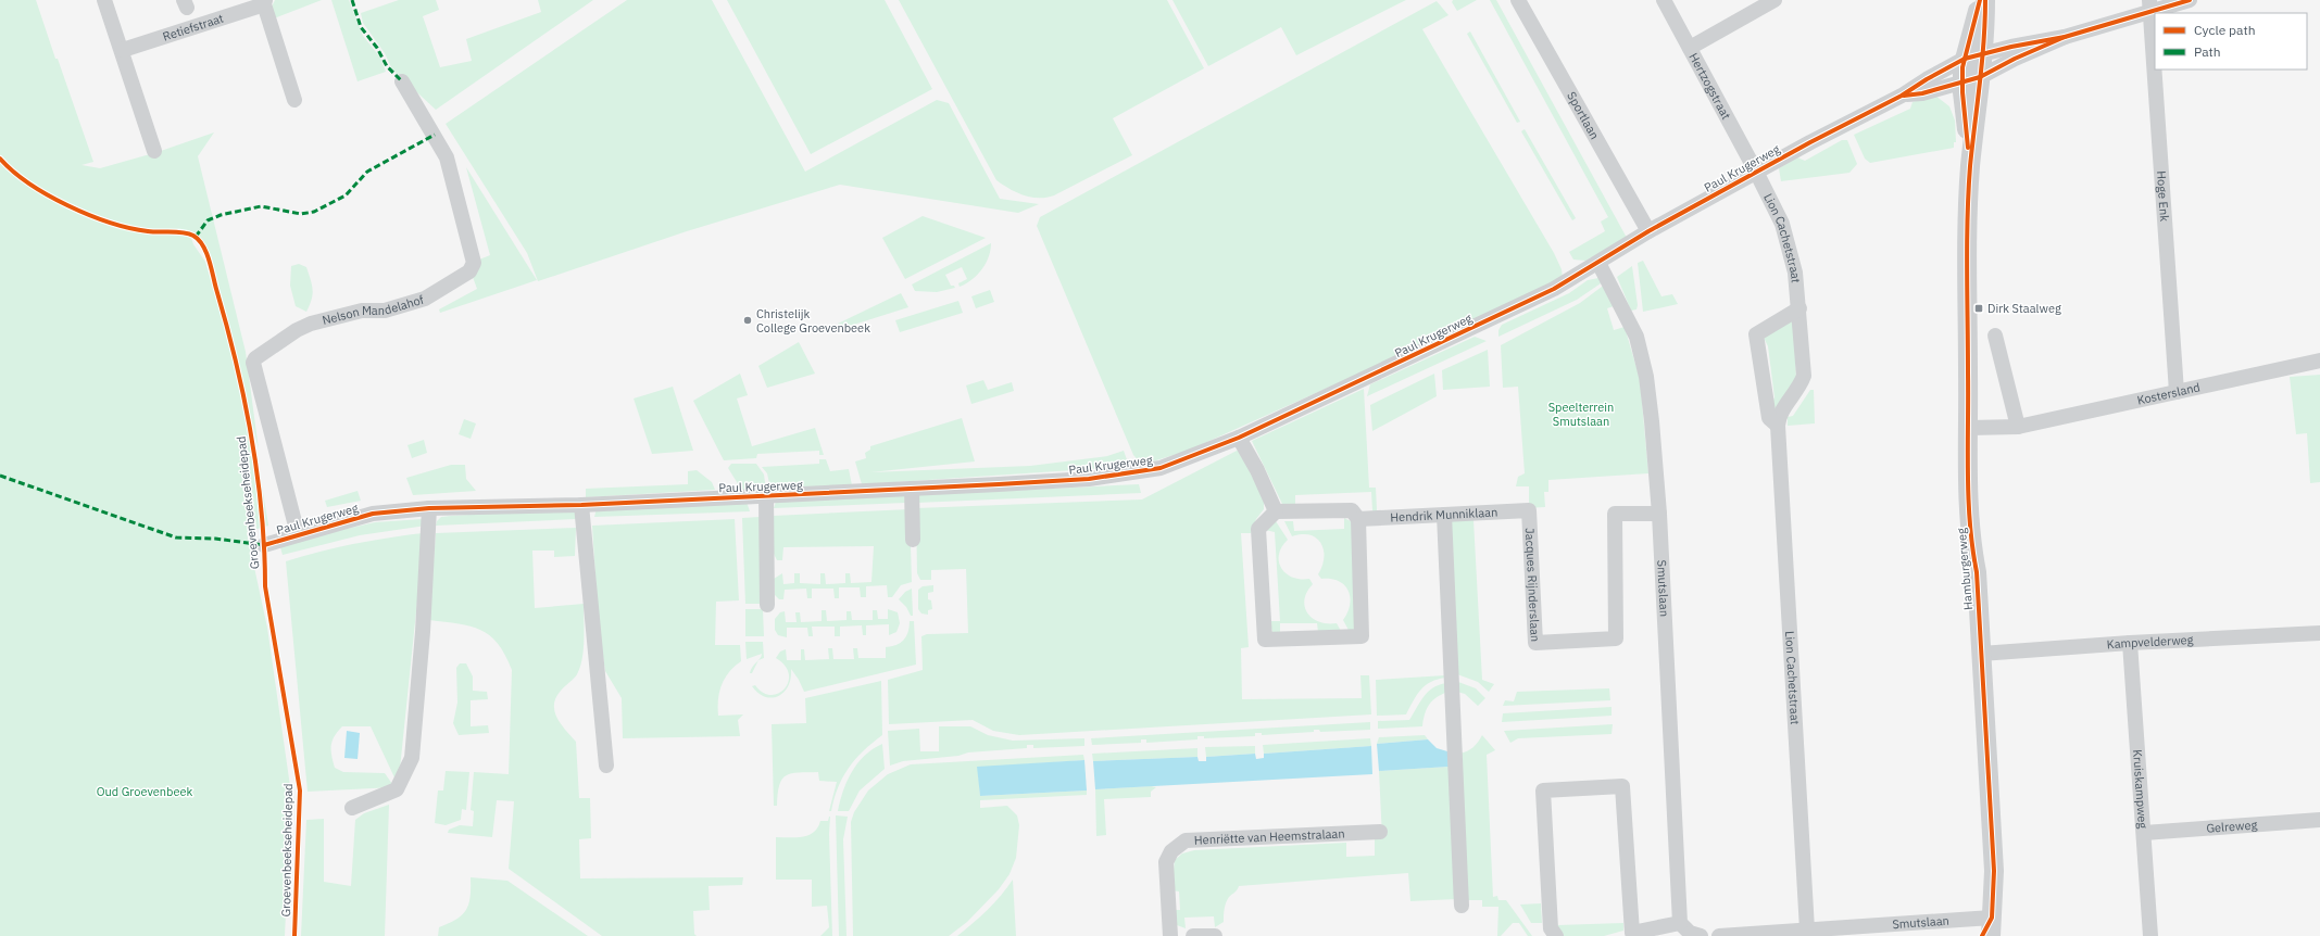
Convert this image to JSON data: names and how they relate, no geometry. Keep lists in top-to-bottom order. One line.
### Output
{"streets":{"street":["Retiefstraat","Hertzogstraat","Sportlaan","Paul Krugerweg","Hoge Enk","Lion Cachetstraat","Nelson Mandelahof","Kostersland","Hendrik Munniklaan","Hamburgerweg","Jacques Rijnderslaan","Smutslaan","Kampvelderweg","Kruiskampweg","Gelreweg","Henriëtte van Heemstralaan"],"cycle path":["Groevenbeekseheidepad"]},"crossings":[["Hertzogstraat","Paul Krugerweg"],["Hertzogstraat","Lion Cachetstraat"],["Sportlaan","Paul Krugerweg"],["Paul Krugerweg","Lion Cachetstraat"],["Paul Krugerweg","Nelson Mandelahof"],["Paul Krugerweg","Hamburgerweg"],["Paul Krugerweg","Smutslaan"],["Hoge Enk","Kostersland"],["Lion Cachetstraat","Smutslaan"],["Kostersland","Hamburgerweg"],["Hendrik Munniklaan","Jacques Rijnderslaan"],["Hamburgerweg","Smutslaan"],["Hamburgerweg","Kampvelderweg"],["Jacques Rijnderslaan","Smutslaan"],["Kampvelderweg","Kruiskampweg"],["Kruiskampweg","Gelreweg"]],"parks":["Speelterrein Smutslaan","Oud Groevenbeek"],"places":{"transit":["Dirk Staalweg"],"other":["Christelijk College Groevenbeek"]},"legend":["Cycle path","Path"]}
